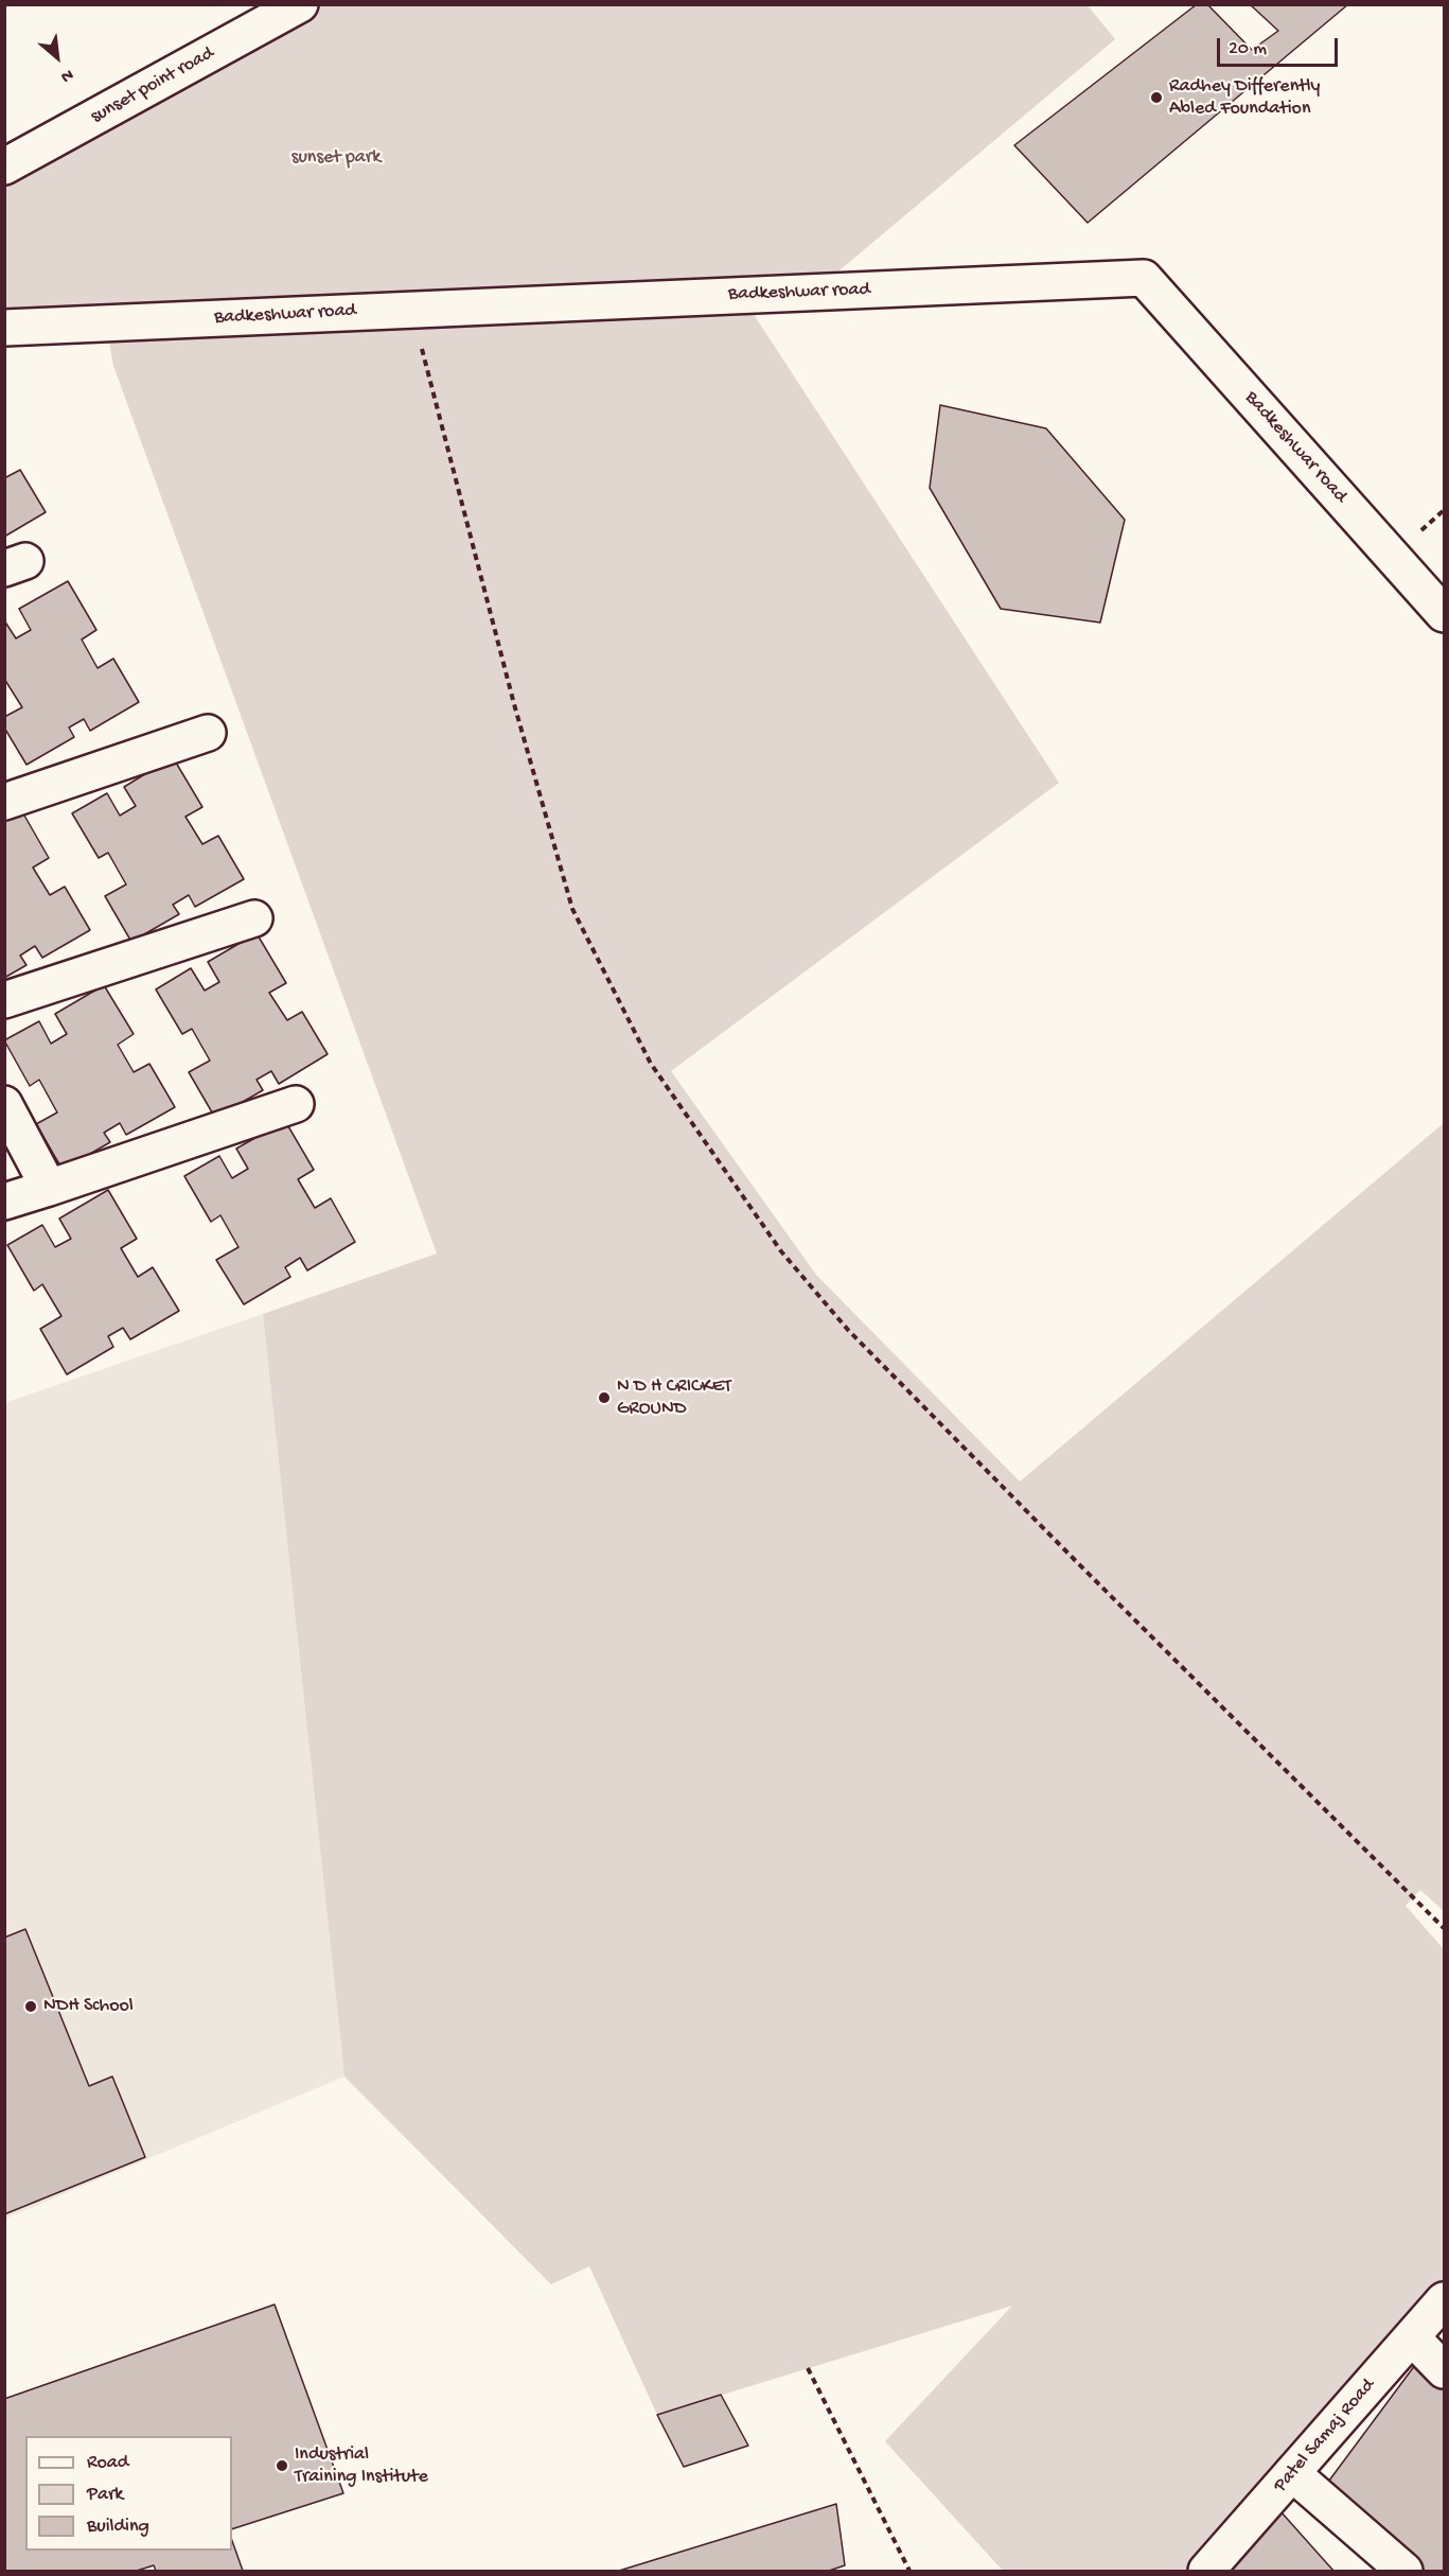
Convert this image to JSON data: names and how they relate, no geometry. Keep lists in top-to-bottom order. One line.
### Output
{"streets":{"street":["sunset point road","Badkeshwar road","Patel Samaj Road"]},"parks":["sunset park"],"places":["Radhey Differently Abled Foundation","N D H CRICKET GROUND","NDH School","Industrial Training Institute"],"legend":["Road","Park","Building"],"scale_bar":"20 m","north":"bottom right"}
